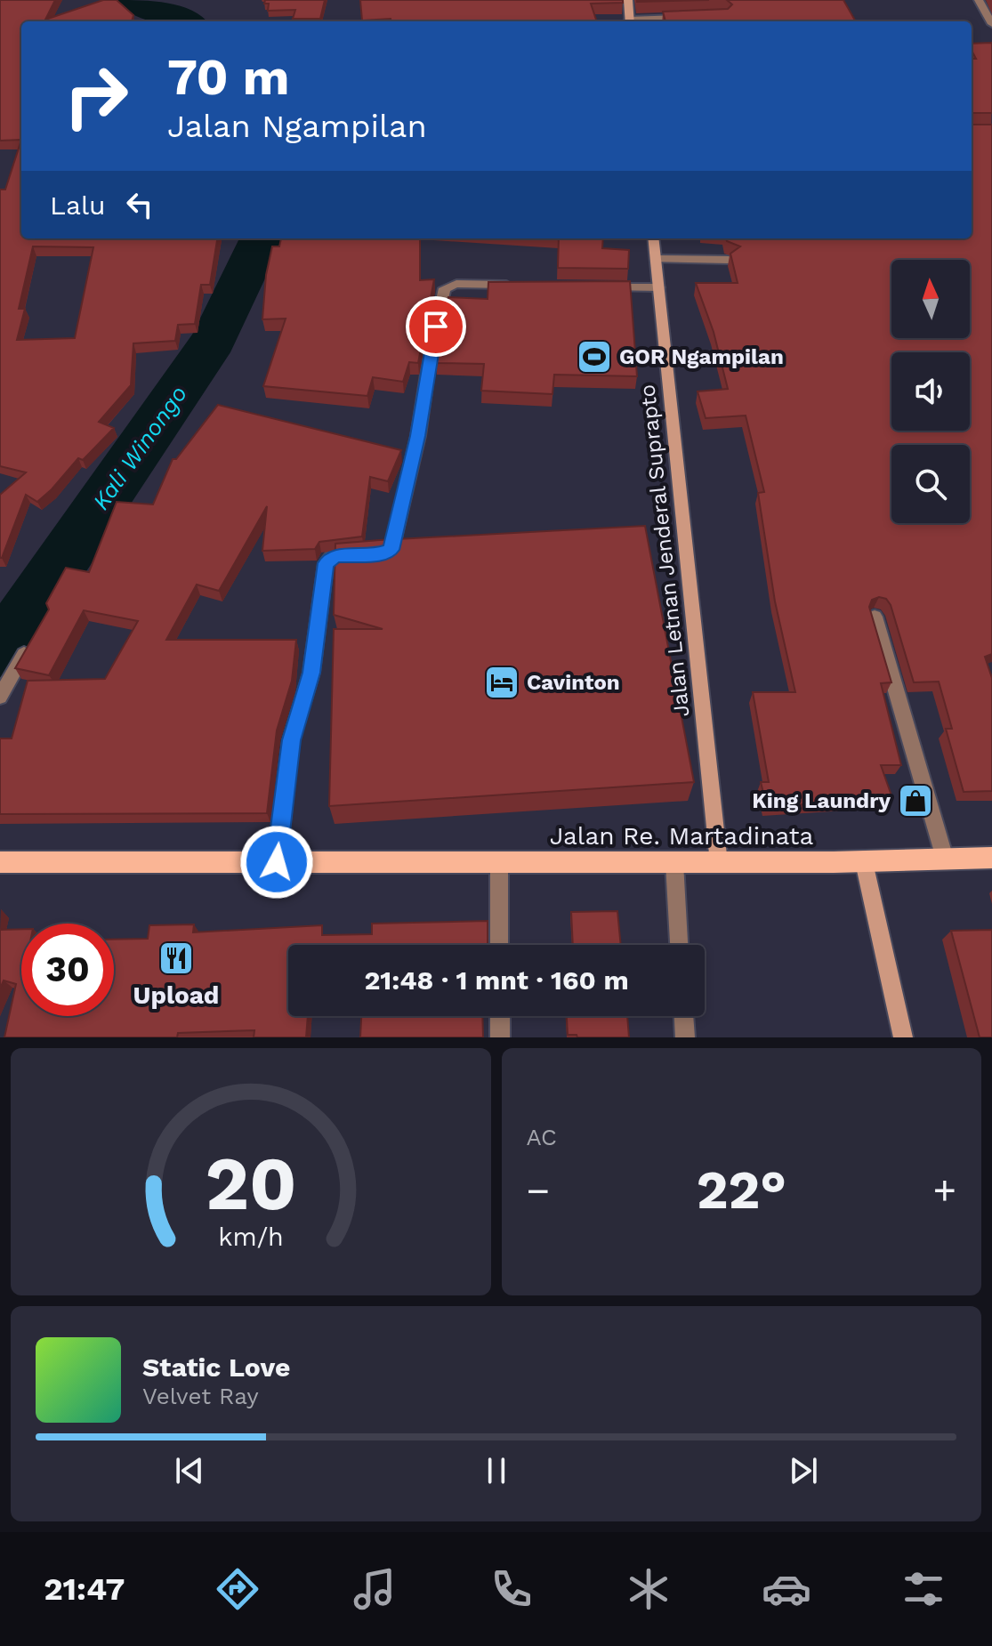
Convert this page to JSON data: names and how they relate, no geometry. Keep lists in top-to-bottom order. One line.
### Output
{"streets":{"main road":["Jalan Letnan Jenderal Suprapto","Jalan Re. Martadinata"]},"crossings":[["Jalan Letnan Jenderal Suprapto","Jalan Re. Martadinata"]],"water":["Kali Winongo"],"places":{"sports":["GOR Ngampilan"],"hotel":["Cavinton"],"shop":["King Laundry"],"restaurant":["Upload"]},"north":"top","page":{"turn":["70 m","Jalan Ngampilan"],"then":"Lalu","limit":"30","trip":"21:48 · 1 mnt · 160 m","tile":"AC","heat":["−","22°","+"],"song":["Static Love","Velvet Ray"],"tabs":"21:47","gauge":["20","km/h"]}}
